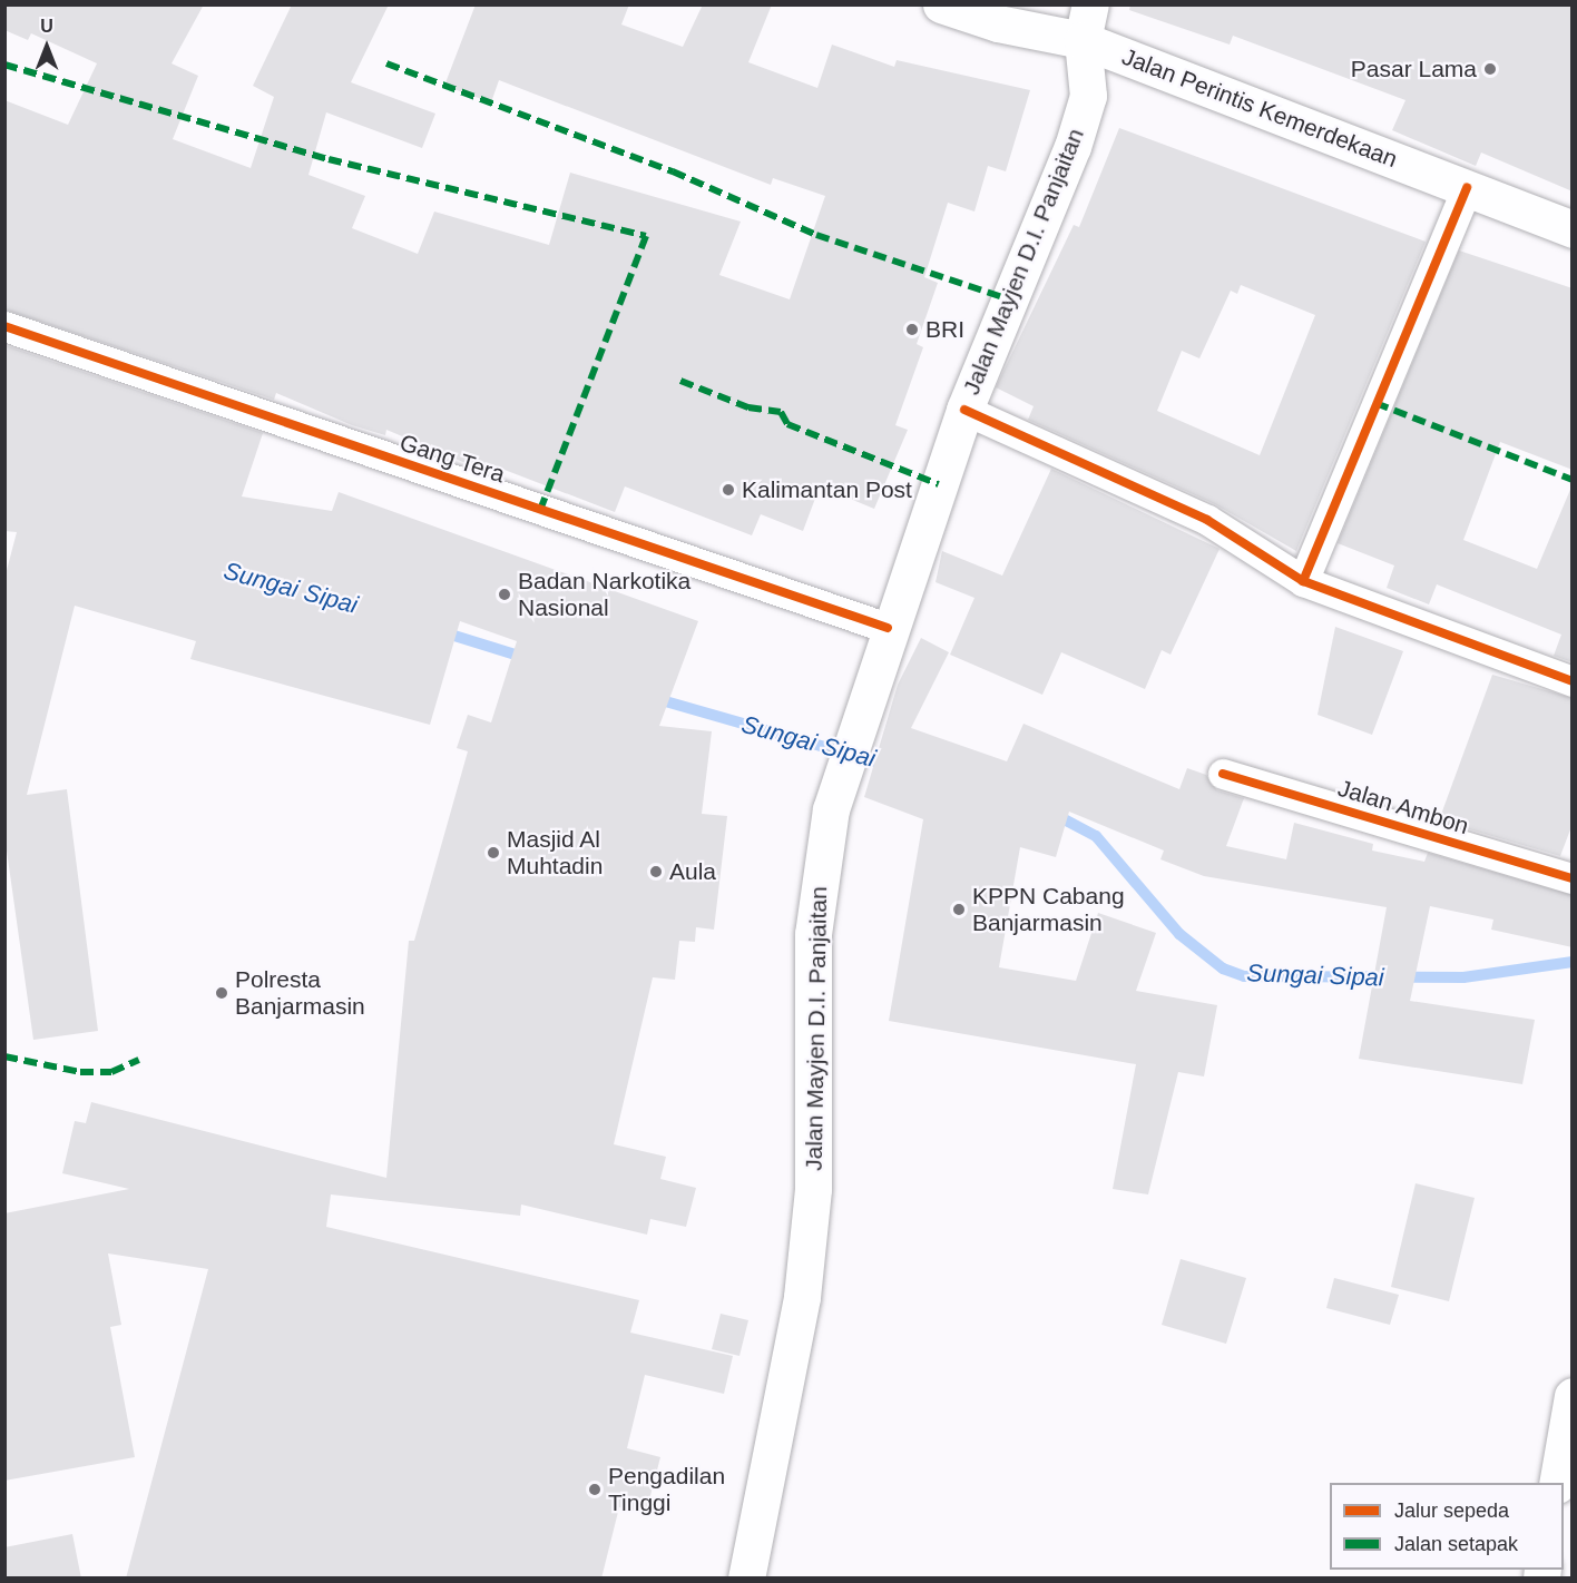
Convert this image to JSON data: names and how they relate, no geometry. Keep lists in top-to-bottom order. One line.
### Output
{"streets":{"main road":["Jalan Perintis Kemerdekaan","Jalan Mayjen D.I. Panjaitan"],"street":["Gang Tera","Jalan Ambon"]},"crossings":[["Jalan Perintis Kemerdekaan","Jalan Mayjen D.I. Panjaitan"],["Jalan Mayjen D.I. Panjaitan","Gang Tera"]],"water":["Sungai Sipai"],"places":["Pasar Lama","BRI","Kalimantan Post","Badan Narkotika Nasional","Masjid Al Muhtadin","Aula","KPPN Cabang Banjarmasin","Polresta Banjarmasin","Pengadilan Tinggi"],"legend":["Jalur sepeda","Jalan setapak"],"north":"top"}
